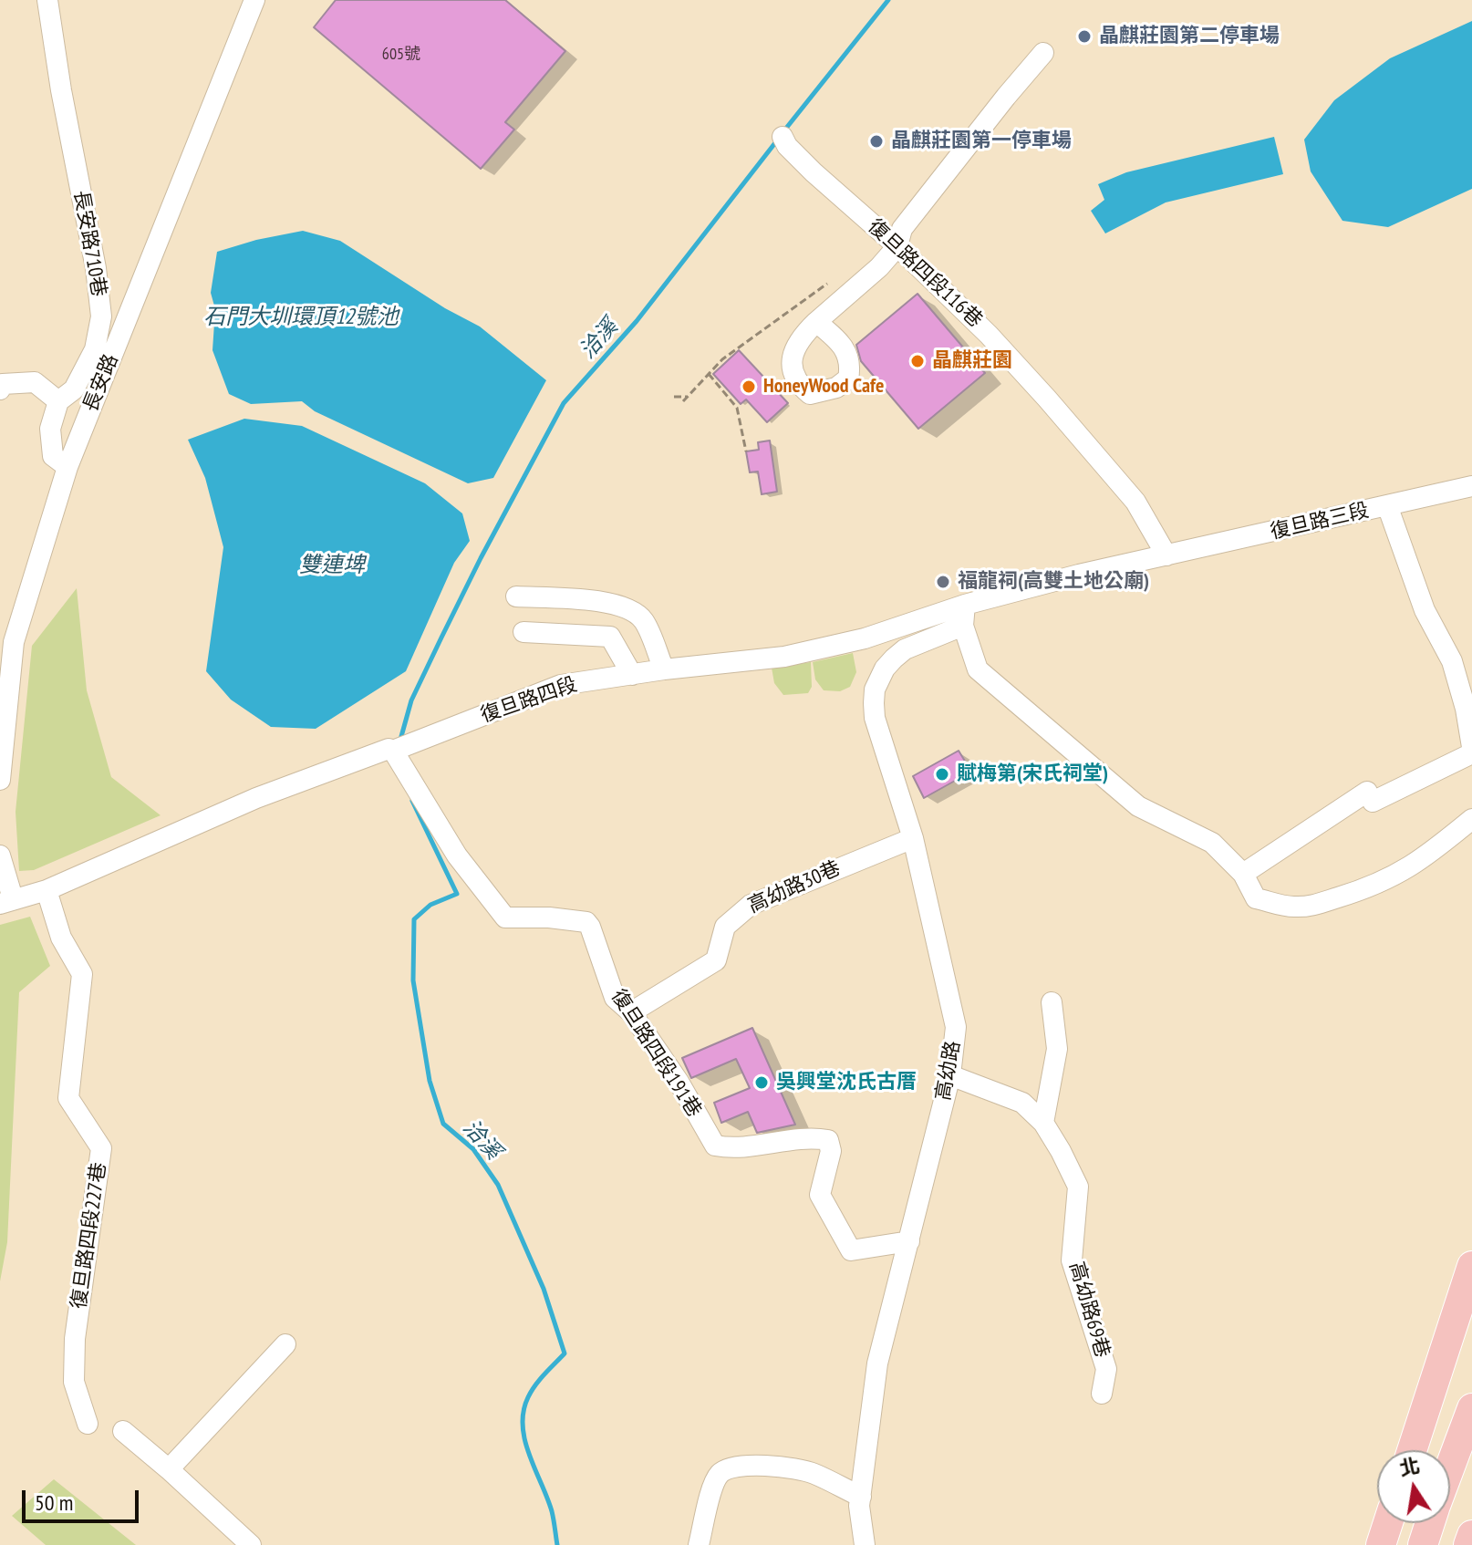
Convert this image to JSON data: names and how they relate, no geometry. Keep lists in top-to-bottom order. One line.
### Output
{"streets":{"street":["長安路710巷","復旦路四段116巷","長安路","復旦路三段","復旦路四段","高幼路30巷","復旦路四段191巷","高幼路","復旦路四段227巷","高幼路69巷"]},"crossings":[["長安路710巷","長安路"],["復旦路四段116巷","復旦路三段"],["復旦路四段116巷","復旦路四段"],["復旦路三段","復旦路四段"],["復旦路四段","復旦路四段191巷"],["復旦路四段","復旦路四段227巷"],["高幼路30巷","復旦路四段191巷"],["高幼路30巷","高幼路"],["復旦路四段191巷","高幼路"],["高幼路","高幼路69巷"]],"water":["石門大圳環頂12號池","洽溪","雙連埤"],"places":["晶麒莊園第二停車場","晶麒莊園第一停車場","晶麒莊園","HoneyWood Cafe","福龍祠(高雙土地公廟)","賦梅第(宋氏祠堂)","吳興堂沈氏古厝"],"house_numbers":["605號"],"scale_bar":"50 m","north":"top"}
